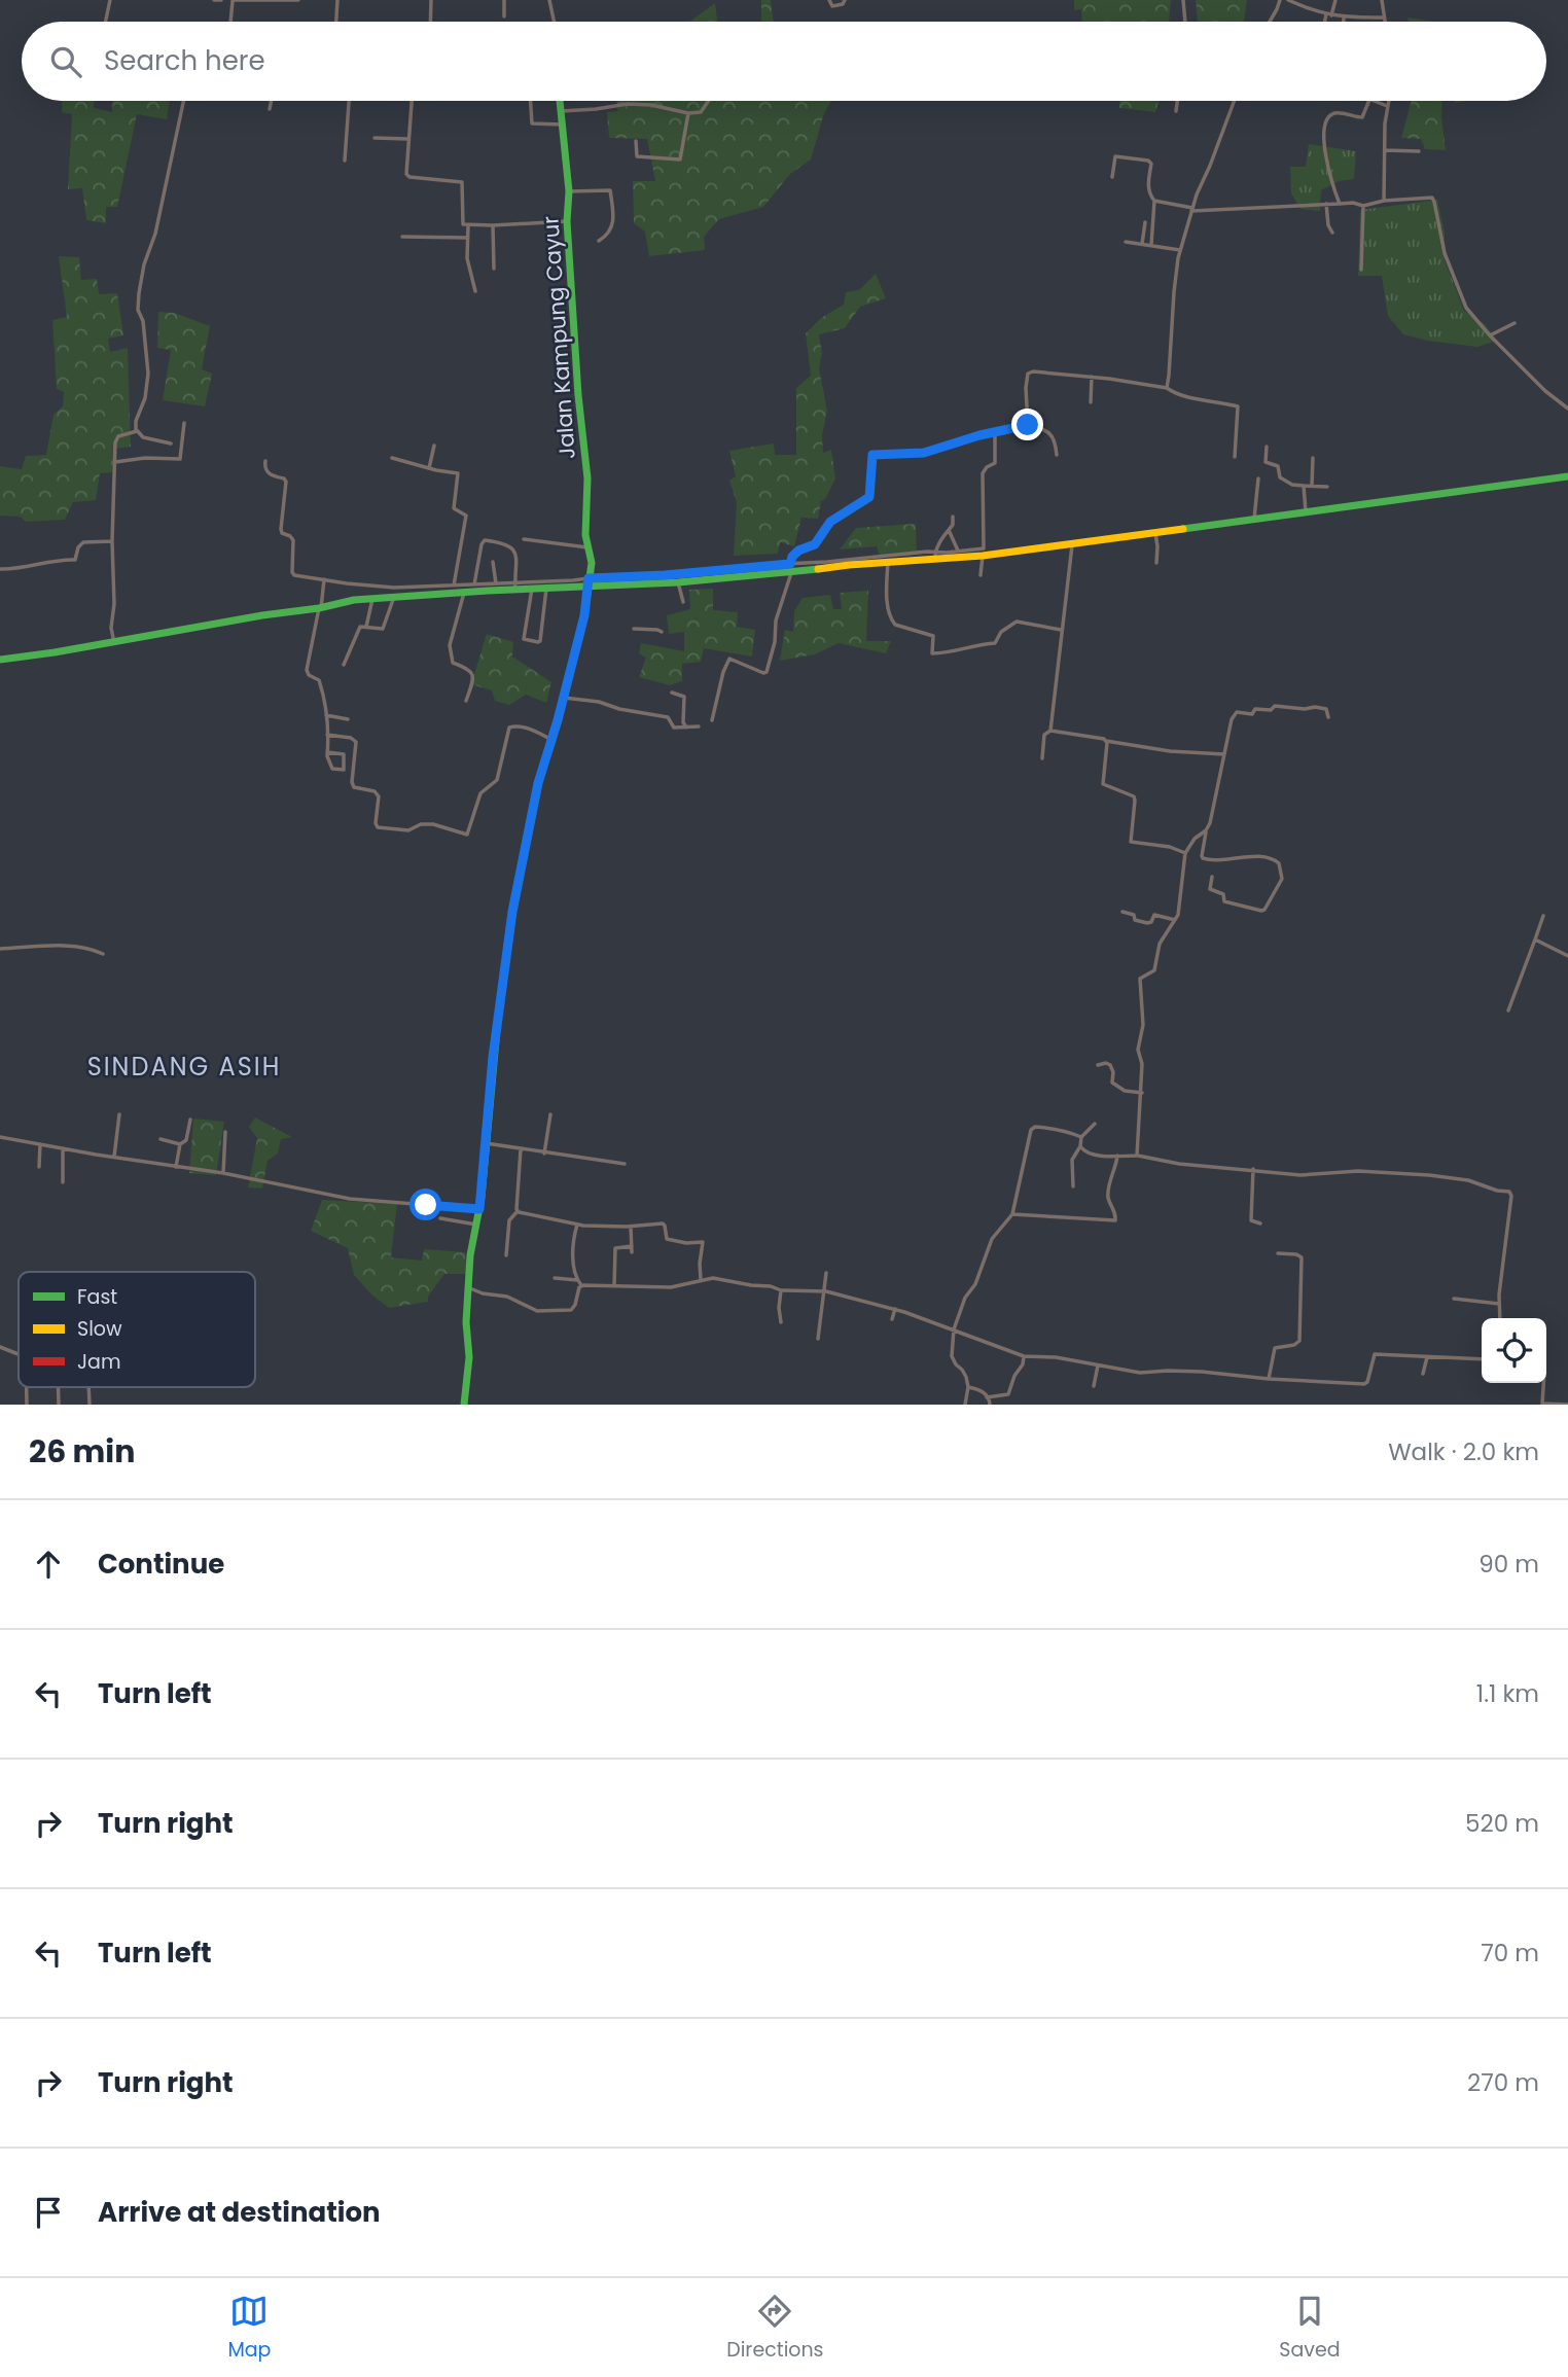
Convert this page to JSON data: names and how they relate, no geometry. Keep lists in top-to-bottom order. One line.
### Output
{"streets":{"street":["Jalan Kampung Cayur"]},"districts":["SINDANG ASIH"],"legend":["Fast","Slow","Jam"],"page":{"search":"Search here","heading":["26 min","Walk · 2.0 km"],"list":[["Continue","90 m"],["Turn left","1.1 km"],["Turn right","520 m"],["Turn left","70 m"],["Turn right","270 m"],"Arrive at destination"],"nav":["Map","Directions","Saved"]}}
